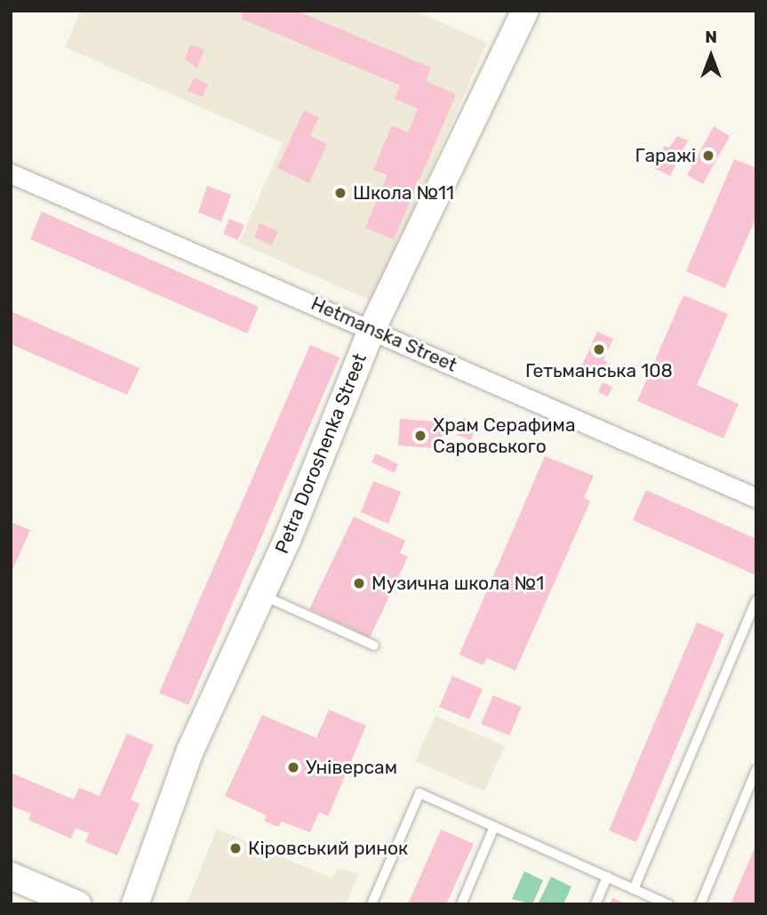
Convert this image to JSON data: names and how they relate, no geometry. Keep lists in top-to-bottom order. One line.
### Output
{"streets":{"street":["Hetmanska Street","Petra Doroshenka Street"]},"crossings":[["Hetmanska Street","Petra Doroshenka Street"]],"places":["Гаражі","Школа №11","Гетьманська 108","Храм Серафима Саровського","Музична школа №1","Універсам","Кіровський ринок"],"north":"top"}
